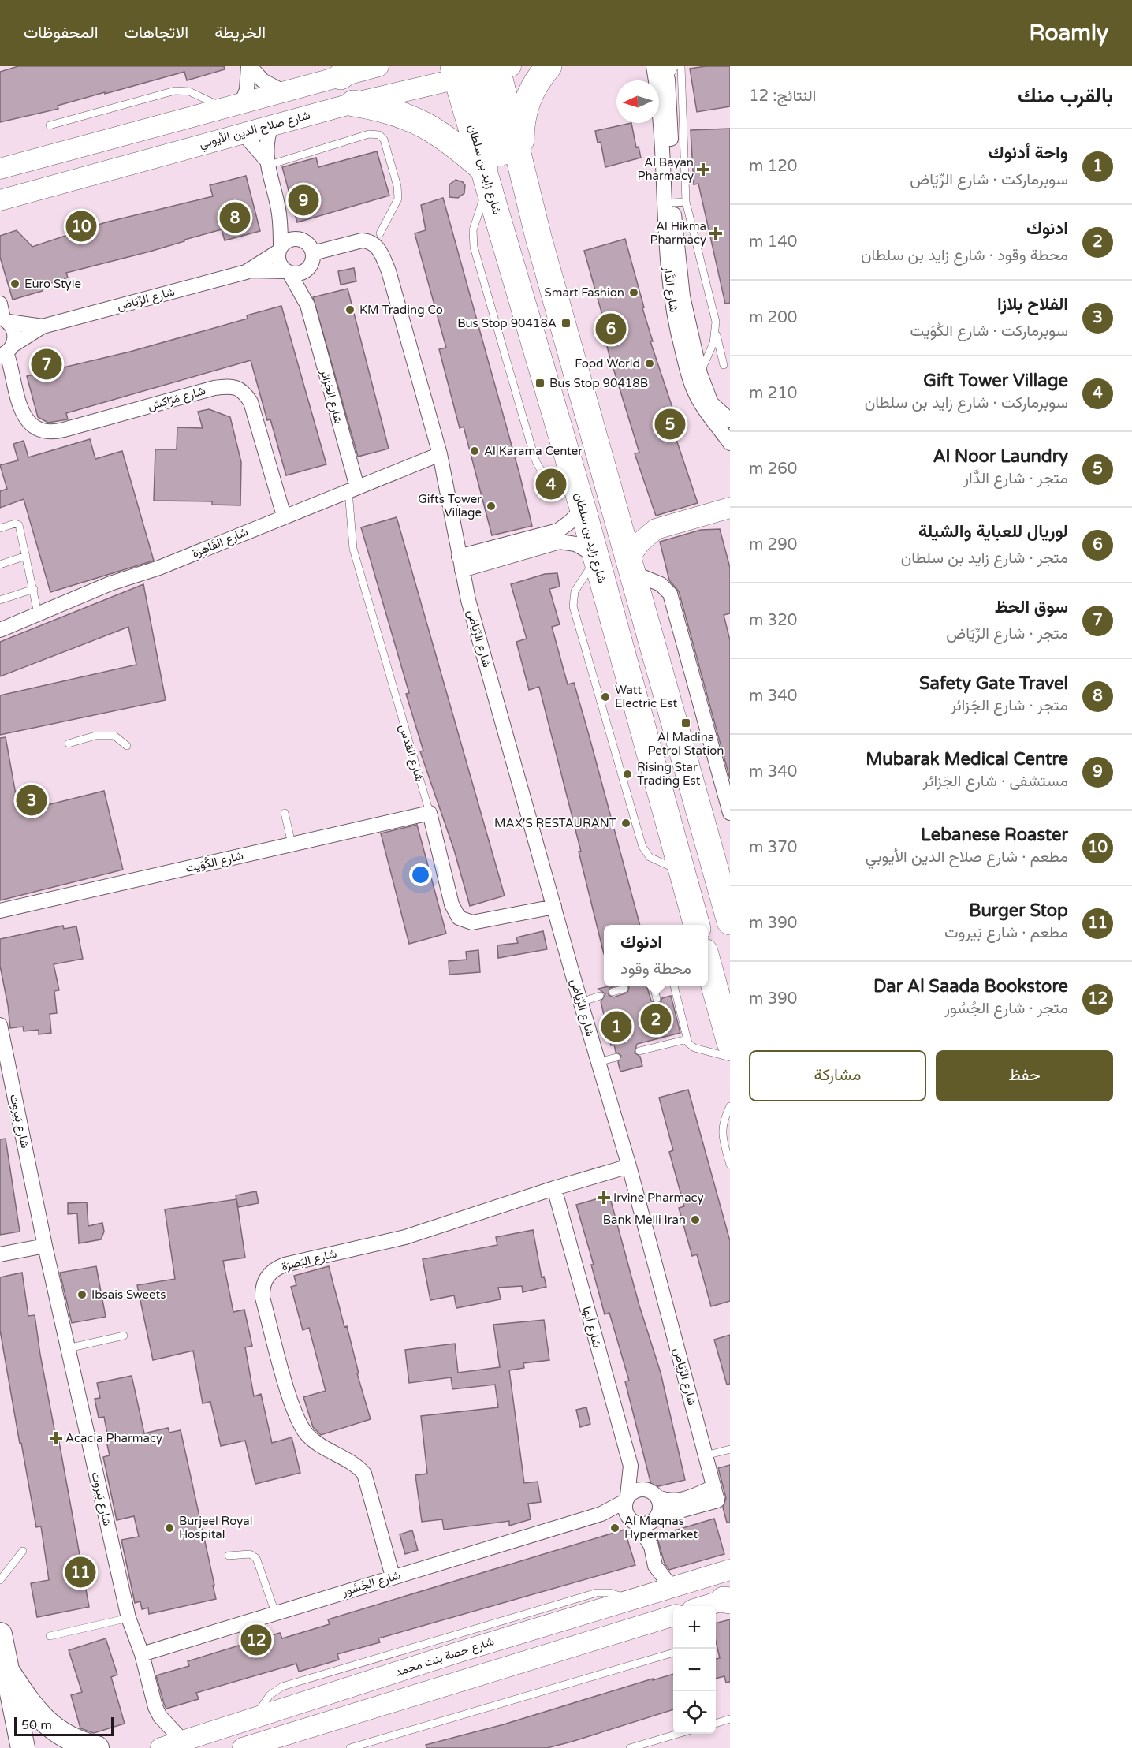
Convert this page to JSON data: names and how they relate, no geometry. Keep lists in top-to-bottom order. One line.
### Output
{"streets":{"highway":["شارع زايد بن سلطان"],"street":["شارع صلاح الدين الأيوبي","شارع الدَّار","شارع الرِّيَاض","شارع الجَزائر","شارع مَرّاكِش","شارع القَاهِرَة","شارع القدس","شارع الكُوَيت","شارع بَيروت","شارع البَصرَة","شارع أبها","شارع الجُسُور","شارع حصة بنت محمد"]},"crossings":[["شارع صلاح الدين الأيوبي","شارع زايد بن سلطان"],["شارع الرِّيَاض","شارع الجَزائر"],["شارع الرِّيَاض","شارع مَرّاكِش"],["شارع الرِّيَاض","شارع القَاهِرَة"],["شارع الرِّيَاض","شارع القدس"],["شارع الرِّيَاض","شارع البَصرَة"],["شارع الجَزائر","شارع القَاهِرَة"],["شارع الجَزائر","شارع القدس"],["شارع مَرّاكِش","شارع القَاهِرَة"],["شارع القَاهِرَة","شارع القدس"],["شارع القدس","شارع الكُوَيت"],["شارع بَيروت","شارع الجُسُور"],["شارع بَيروت","شارع حصة بنت محمد"],["شارع البَصرَة","شارع أبها"],["شارع البَصرَة","شارع الجُسُور"],["شارع أبها","شارع الجُسُور"]],"places":{"health":["Al Bayan Pharmacy","Al Hikma Pharmacy","Irvine Pharmacy","Acacia Pharmacy"],"other":["Euro Style","Smart Fashion","KM Trading Co","Food World","Al Karama Center","Gifts Tower Village","Watt Electric Est","Rising Star Trading Est","MAX'S RESTAURANT","Bank Melli Iran","Ibsais Sweets","Burjeel Royal Hospital","Al Maqnas Hypermarket"],"transit":["Bus Stop 90418A","Bus Stop 90418B","Al Madina Petrol Station"]},"scale_bar":"50 m","north":"left","page":{"header":"Roamly","nav":["الخريطة","الاتجاهات","المحفوظات"],"heading":["بالقرب منك","النتائج: 12"],"list":[{"mark":"1","name":"واحة أدنوك","note":"سوبرماركت · شارع الرِّيَاض","value":"120 m"},{"mark":"2","name":"ادنوك","note":"محطة وقود · شارع زايد بن سلطان","value":"140 m"},{"mark":"3","name":"الفلاح بلازا","note":"سوبرماركت · شارع الكُوَيت","value":"200 m"},{"mark":"4","name":"Gift Tower Village","note":"سوبرماركت · شارع زايد بن سلطان","value":"210 m"},{"mark":"5","name":"Al Noor Laundry","note":"متجر · شارع الدَّار","value":"260 m"},{"mark":"6","name":"لوريال للعباية والشيلة","note":"متجر · شارع زايد بن سلطان","value":"290 m"},{"mark":"7","name":"سوق الحظ","note":"متجر · شارع الرِّيَاض","value":"320 m"},{"mark":"8","name":"Safety Gate Travel","note":"متجر · شارع الجَزائر","value":"340 m"},{"mark":"9","name":"Mubarak Medical Centre","note":"مستشفى · شارع الجَزائر","value":"340 m"},{"mark":"10","name":"Lebanese Roaster","note":"مطعم · شارع صلاح الدين الأيوبي","value":"370 m"},{"mark":"11","name":"Burger Stop","note":"مطعم · شارع بَيروت","value":"390 m"},{"mark":"12","name":"Dar Al Saada Bookstore","note":"متجر · شارع الجُسُور","value":"390 m"}],"pins":["9","8","10","6","7","5","4","3","2","1","11","12"],"popup":["ادنوك","محطة وقود"],"buttons":["حفظ","مشاركة"],"map_buttons":["+","−"],"scale":"50 m"}}
